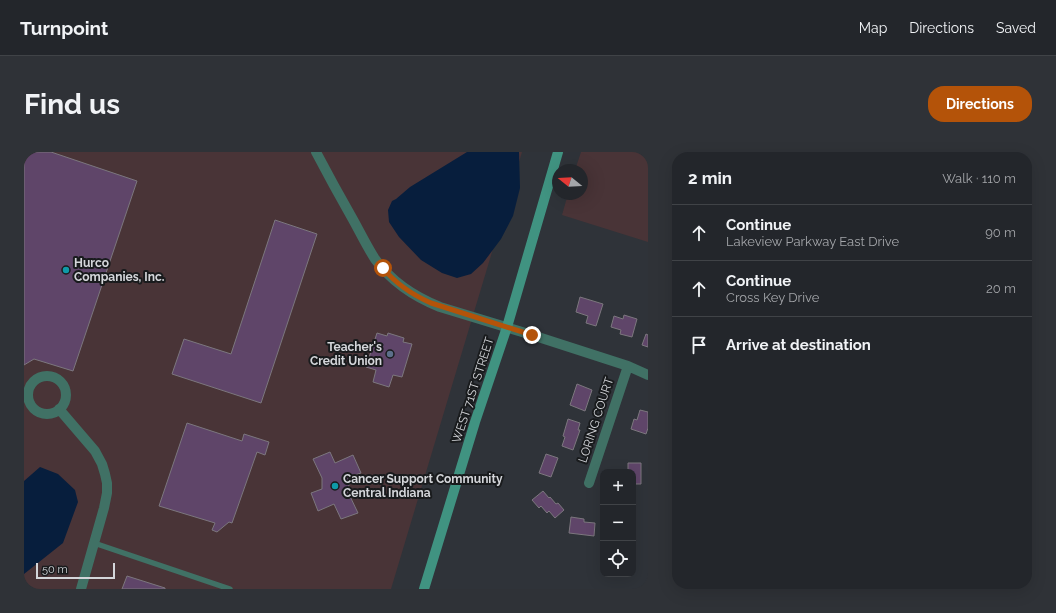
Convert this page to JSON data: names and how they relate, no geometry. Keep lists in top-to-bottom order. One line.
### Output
{"streets":{"main road":["WEST 71ST STREET"],"street":["LORING COURT"]},"places":["Hurco Companies, Inc.","Teacher's Credit Union","Cancer Support Community Central Indiana"],"scale_bar":"50 m","north":"left","page":{"header":"Turnpoint","nav":["Map","Directions","Saved"],"buttons":"Directions","title":"Find us","heading":["2 min","Walk · 110 m"],"list":[["Continue","Lakeview Parkway East Drive","90 m"],["Continue","Cross Key Drive","20 m"],"Arrive at destination"],"map_buttons":["+","−"],"scale":"50 m"}}
